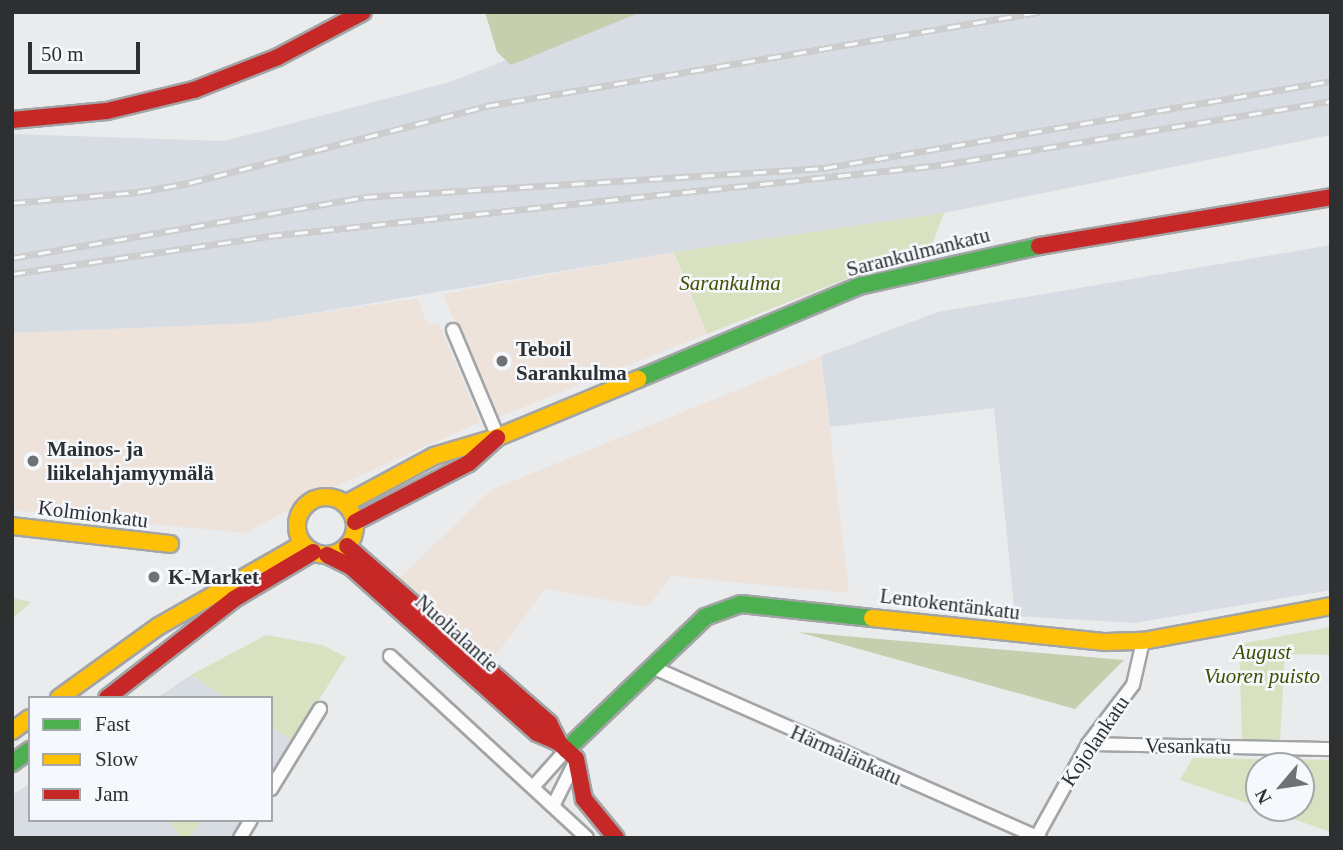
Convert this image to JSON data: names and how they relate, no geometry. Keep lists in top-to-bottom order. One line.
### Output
{"streets":{"main road":["Sarankulmankatu","Kolmionkatu","Lentokentänkatu","Nuolialantie"],"street":["Kojolankatu","Vesankatu","Härmälänkatu"]},"crossings":[["Sarankulmankatu","Nuolialantie"],["Lentokentänkatu","Nuolialantie"],["Lentokentänkatu","Kojolankatu"],["Lentokentänkatu","Härmälänkatu"],["Kojolankatu","Vesankatu"],["Kojolankatu","Härmälänkatu"]],"parks":["Sarankulma","August Vuoren puisto"],"places":["Teboil Sarankulma","Mainos- ja liikelahjamyymälä","K-Market"],"legend":["Fast","Slow","Jam"],"scale_bar":"50 m","north":"bottom left"}
